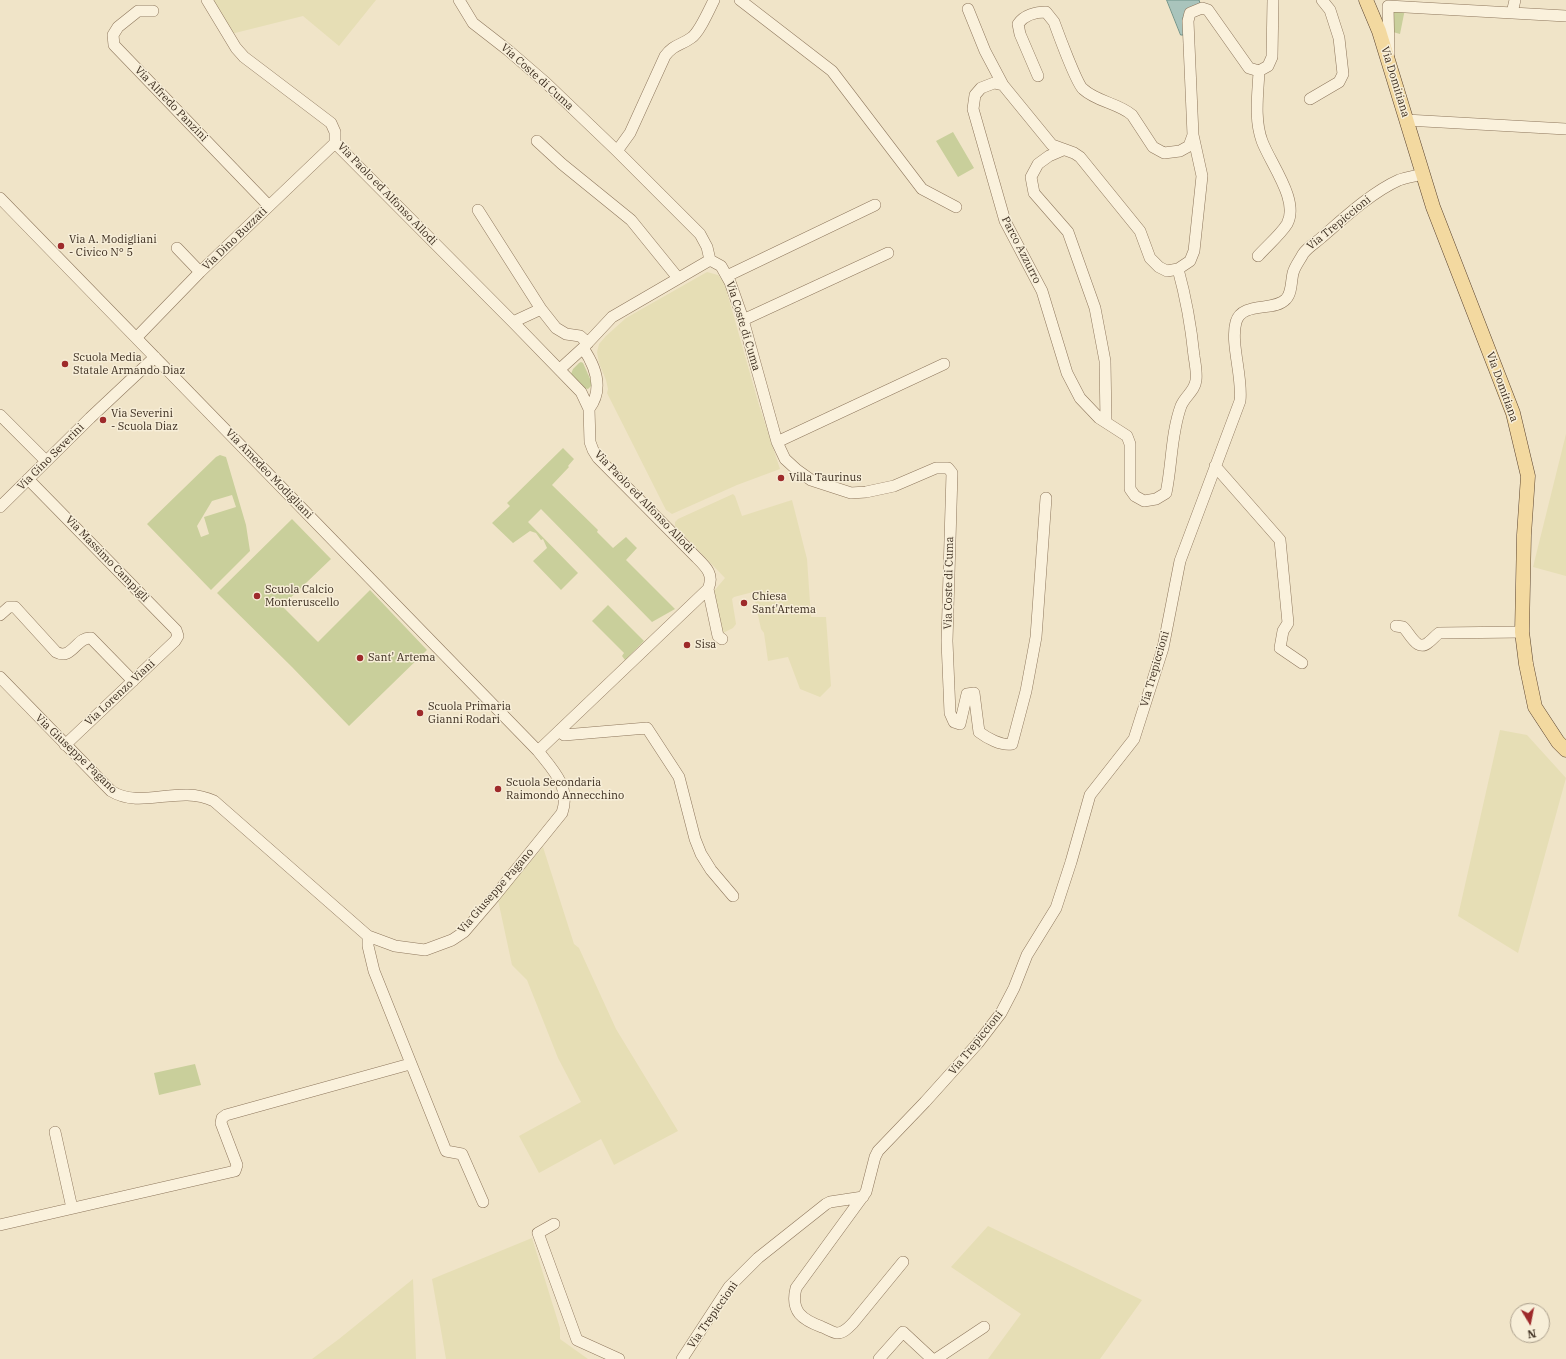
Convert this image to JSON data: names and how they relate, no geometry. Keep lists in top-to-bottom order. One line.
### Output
{"streets":{"main road":["Via Domitiana"],"street":["Via Coste di Cuma","Via Alfredo Panzini","Via Paolo ed Alfonso Allodi","Via Trepiccioni","Via Dino Buzzati","Parco Azzurro","Via Gino Severini","Via Amedeo Modigliani","Via Massimo Campigli","Via Lorenzo Viani","Via Giuseppe Pagano"]},"crossings":[["Via Domitiana","Via Trepiccioni"],["Via Alfredo Panzini","Via Dino Buzzati"],["Via Paolo ed Alfonso Allodi","Via Dino Buzzati"],["Via Dino Buzzati","Via Amedeo Modigliani"],["Via Gino Severini","Via Amedeo Modigliani"],["Via Gino Severini","Via Massimo Campigli"],["Via Amedeo Modigliani","Via Giuseppe Pagano"],["Via Massimo Campigli","Via Lorenzo Viani"],["Via Lorenzo Viani","Via Giuseppe Pagano"]],"places":["Via A. Modigliani - Civico N° 5","Scuola Media Statale Armando Diaz","Via Severini - Scuola Diaz","Villa Taurinus","Scuola Calcio Monteruscello","Chiesa Sant'Artema","Sisa","Sant' Artema","Scuola Primaria Gianni Rodari","Scuola Secondaria Raimondo Annecchino"],"north":"bottom"}
